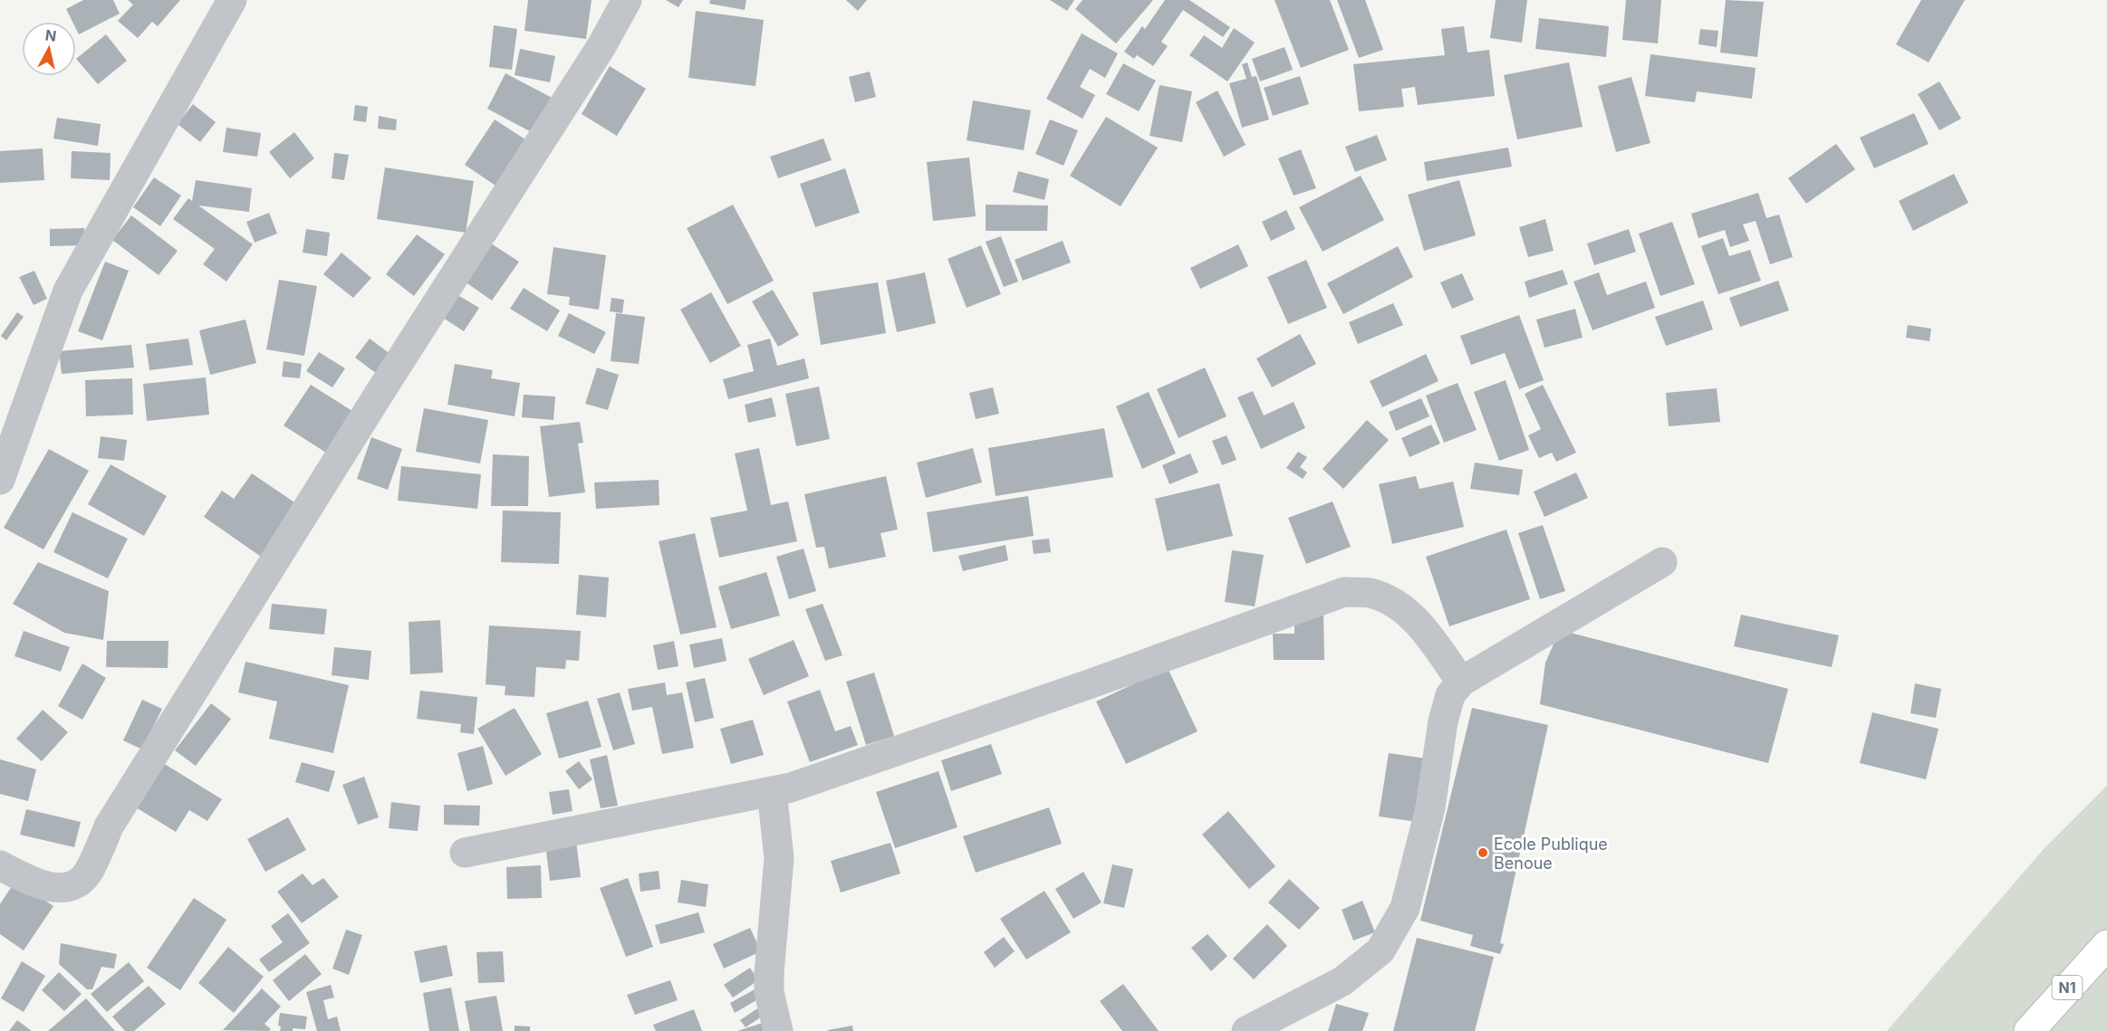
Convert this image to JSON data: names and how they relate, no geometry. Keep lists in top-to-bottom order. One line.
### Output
{"streets":{"highway":["N1"]},"places":["Ecole Publique Benoue"],"north":"top"}
